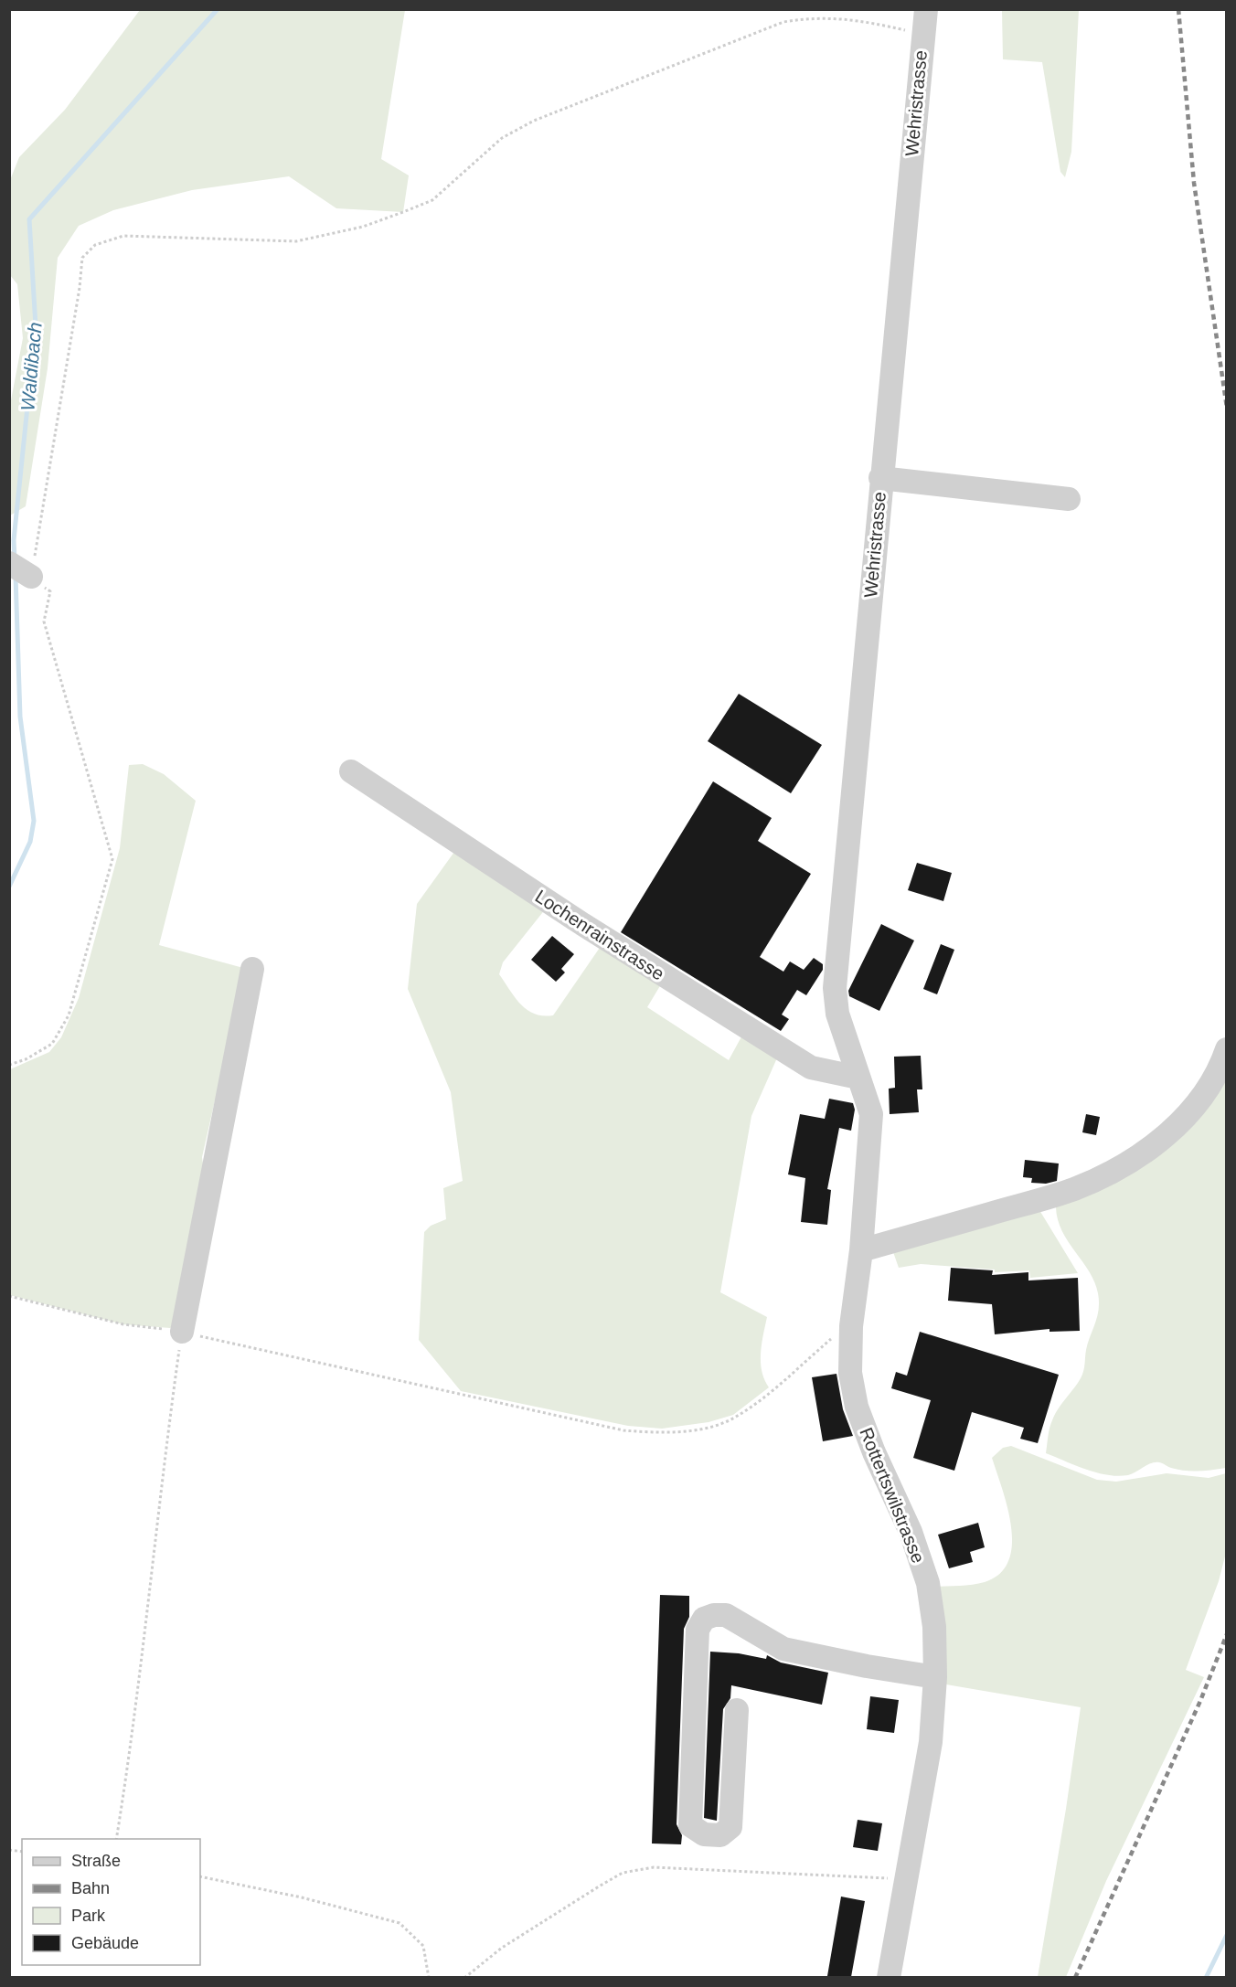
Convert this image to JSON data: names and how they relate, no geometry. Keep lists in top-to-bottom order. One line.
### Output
{"streets":{"street":["Wehristrasse","Lochenrainstrasse","Rottertswilstrasse"]},"crossings":[["Wehristrasse","Lochenrainstrasse"],["Wehristrasse","Rottertswilstrasse"],["Lochenrainstrasse","Rottertswilstrasse"]],"water":["Waldibach"],"legend":["Straße","Bahn","Park","Gebäude"]}
